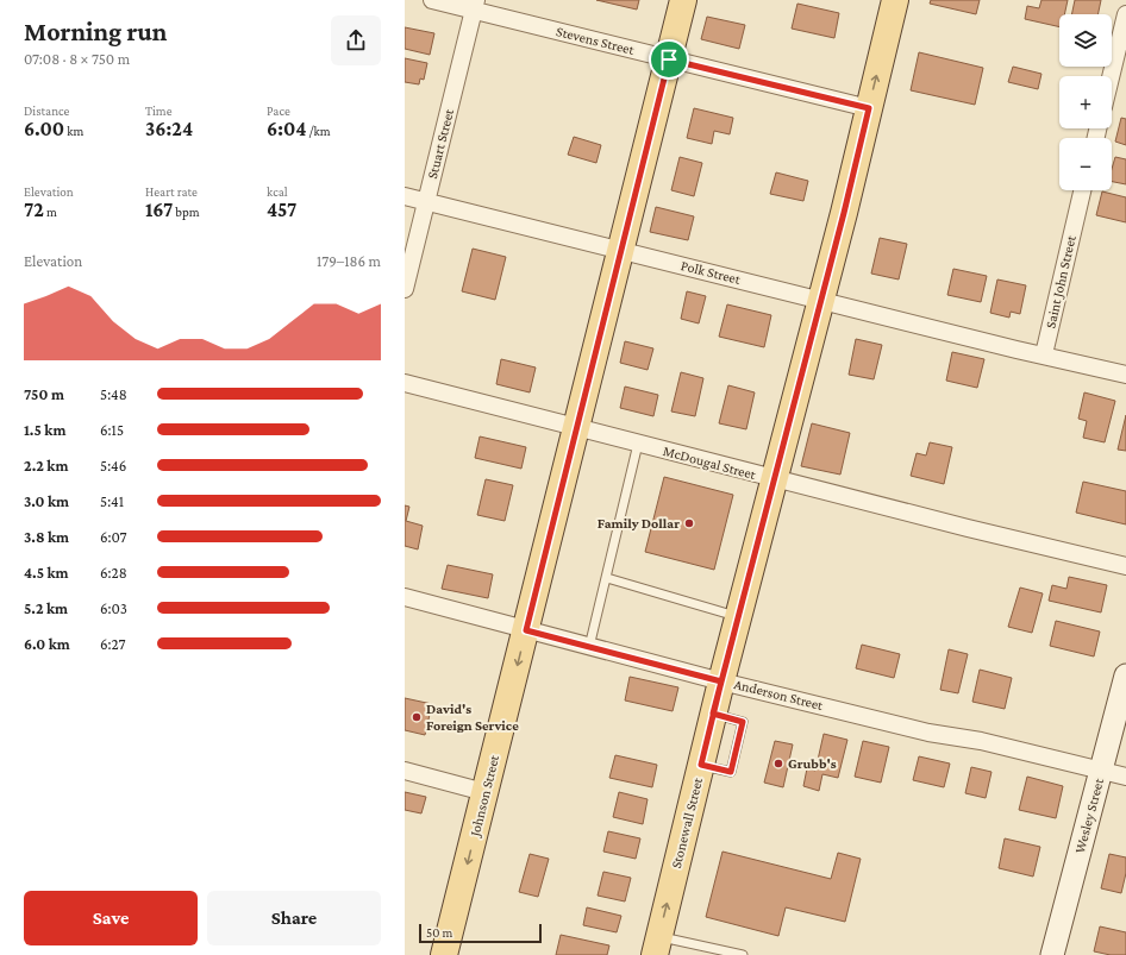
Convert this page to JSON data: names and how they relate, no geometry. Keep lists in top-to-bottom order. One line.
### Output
{"streets":{"main road":["Johnson Street","Stonewall Street"],"street":["Stevens Street","Stuart Street","Polk Street","Saint John Street","McDougal Street","Anderson Street","Wesley Street"]},"crossings":[["Stevens Street","Stuart Street"],["Stevens Street","Johnson Street"],["Stevens Street","Stonewall Street"],["Stuart Street","Polk Street"],["Polk Street","Saint John Street"],["Polk Street","Johnson Street"],["Polk Street","Stonewall Street"],["McDougal Street","Johnson Street"],["McDougal Street","Stonewall Street"],["Anderson Street","Johnson Street"],["Anderson Street","Wesley Street"],["Anderson Street","Stonewall Street"]],"one_way":["Stonewall Street"],"places":["Family Dollar","David's Foreign Service","Grubb's"],"scale_bar":"50 m","page":{"heading":["Morning run","07:08 · 8 × 750 m"],"map_buttons":["+","−"],"stats":[["Distance","6.00 km"],["Time","36:24"],["Pace","6:04 /km"],["Elevation","72 m"],["Heart rate","167 bpm"],["kcal","457"]],"chart":["Elevation","179–186 m"],"list":[{"name":"750 m","note":"5:48"},{"name":"1.5 km","note":"6:15"},{"name":"2.2 km","note":"5:46"},{"name":"3.0 km","note":"5:41"},{"name":"3.8 km","note":"6:07"},{"name":"4.5 km","note":"6:28"},{"name":"5.2 km","note":"6:03"},{"name":"6.0 km","note":"6:27"}],"buttons":["Save","Share"],"scale":"50 m"}}
